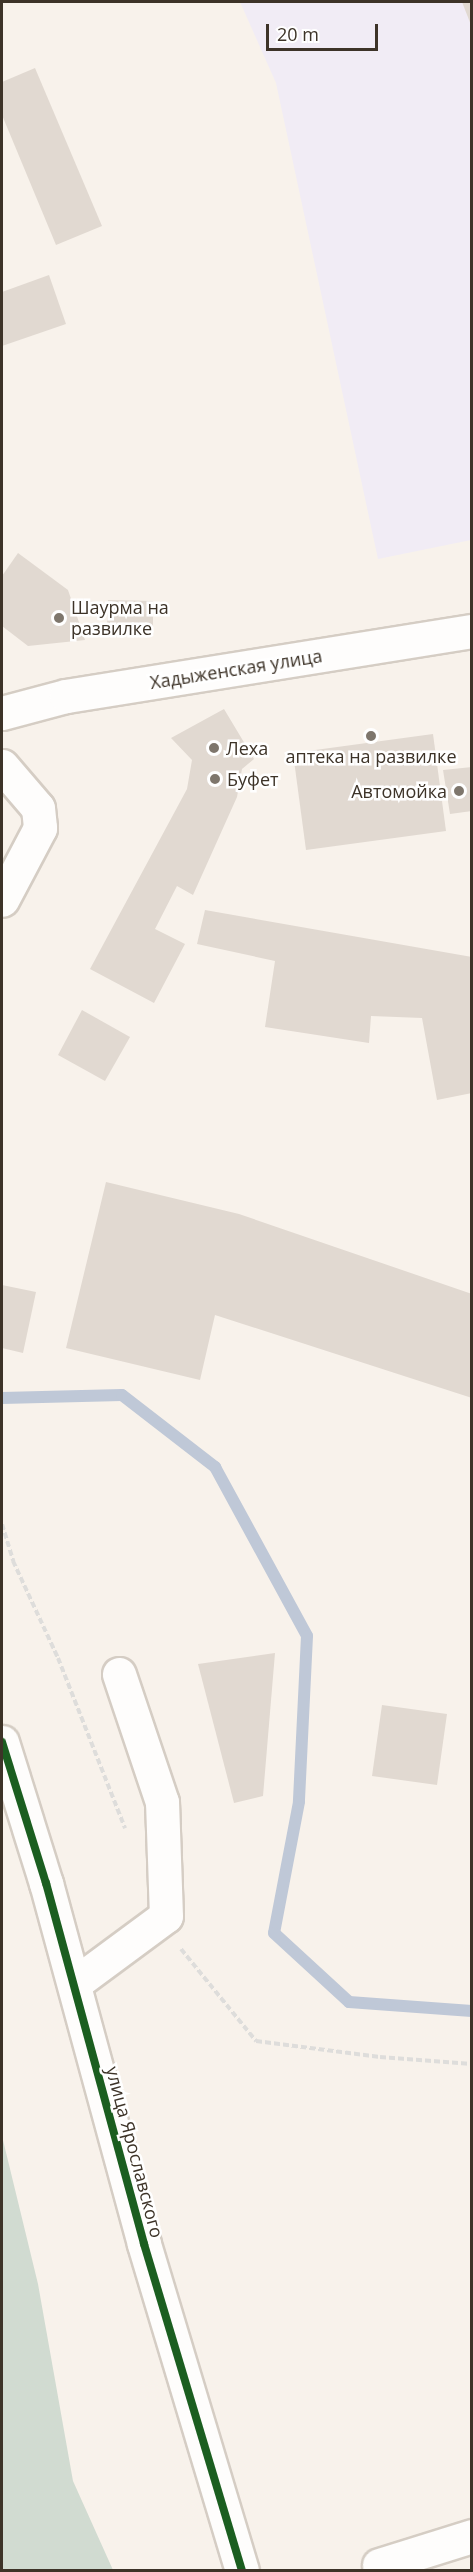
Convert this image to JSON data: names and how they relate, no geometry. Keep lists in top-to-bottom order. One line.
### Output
{"streets":{"street":["Хадыженская улица","улица Ярославского"]},"places":["Шаурма на развилке","аптека на развилке","Леха","Буфет","Автомойка"],"scale_bar":"20 m"}
